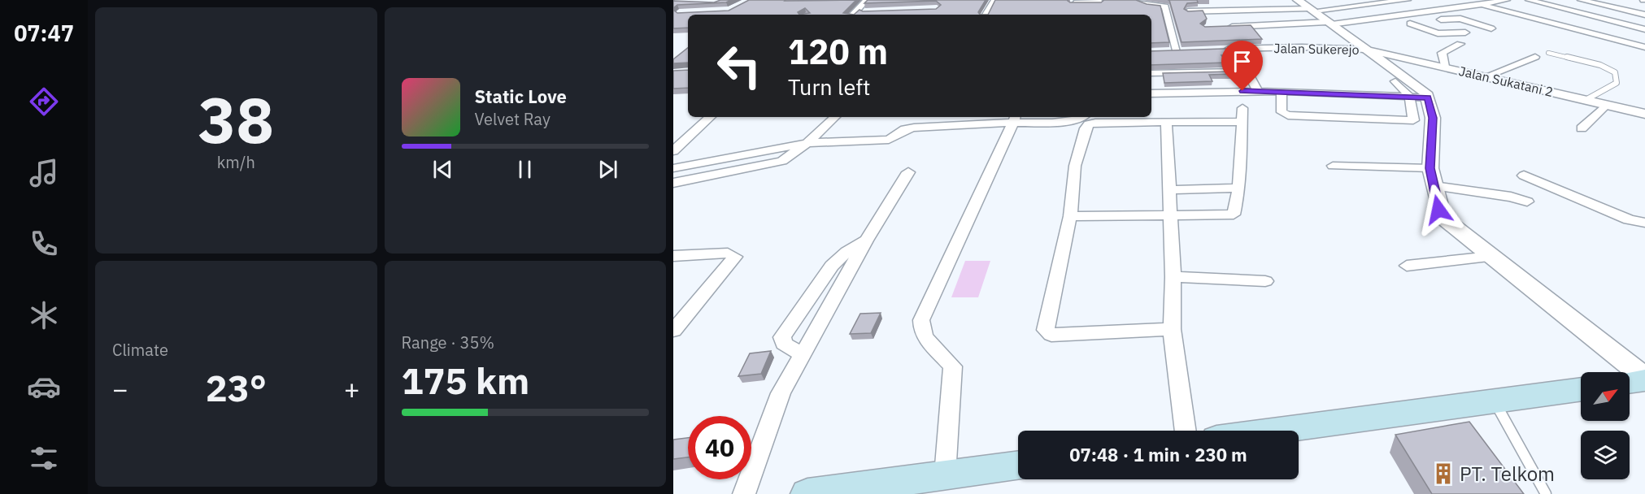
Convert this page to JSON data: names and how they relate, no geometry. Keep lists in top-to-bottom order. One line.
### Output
{"streets":{"street":["Jalan Sukerejo","Jalan Sukatani 2"]},"crossings":[["Jalan Sukerejo","Jalan Sukatani 2"]],"places":{"building":["PT. Telkom"]},"north":"top right","page":{"tabs":"07:47","tile":[["38","km/h"],"Climate",["Range · 35%","175 km"]],"turn":["120 m","Turn left"],"song":["Static Love","Velvet Ray"],"heat":["−","23°","+"],"limit":"40","trip":"07:48 · 1 min · 230 m"}}
